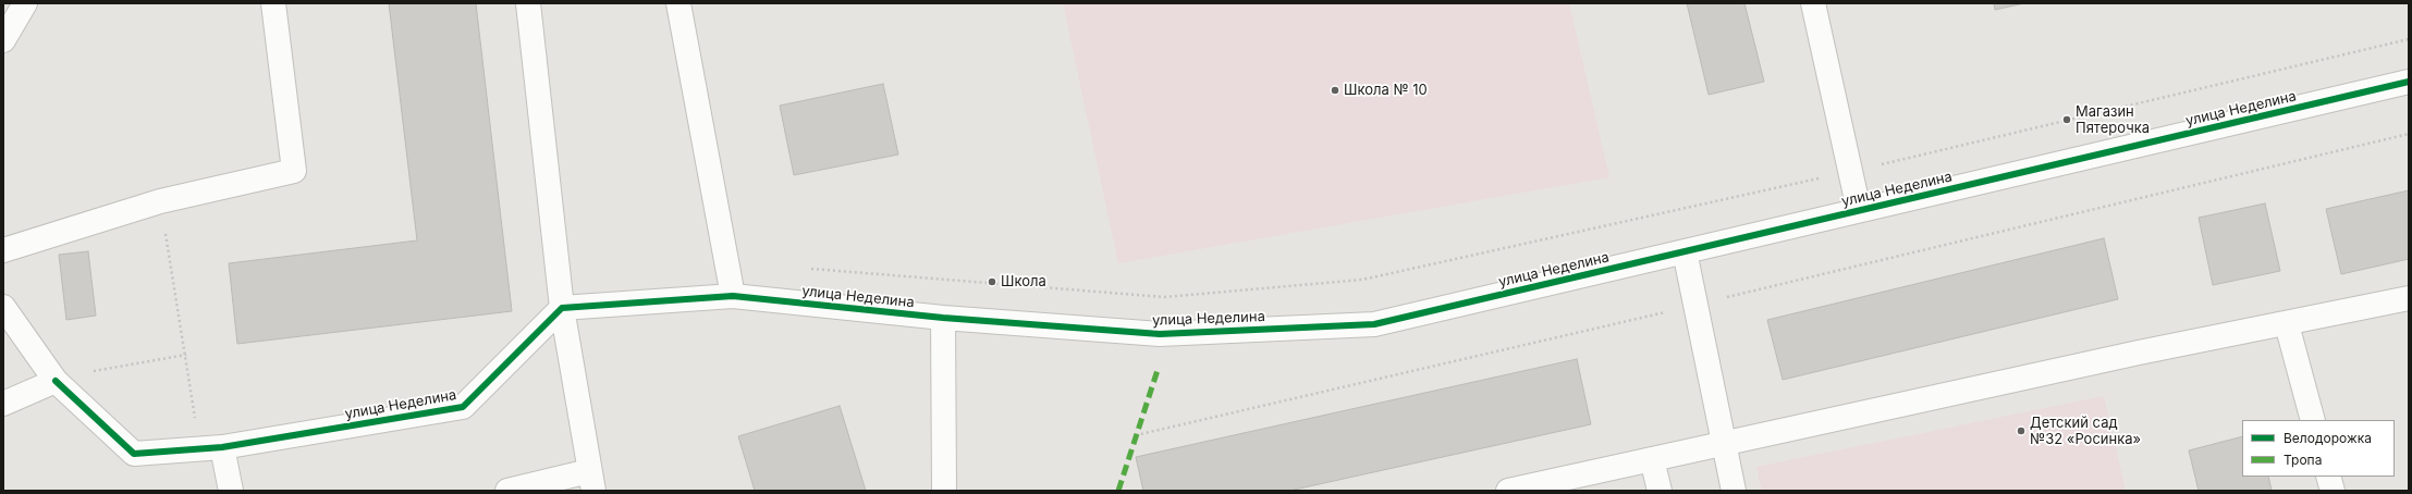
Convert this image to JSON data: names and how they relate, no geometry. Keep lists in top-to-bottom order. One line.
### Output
{"streets":{"street":["улица Неделина"]},"places":["Школа № 10","Магазин Пятерочка","Школа","Детский сад №32 «Росинка»"],"legend":["Велодорожка","Тропа"]}
